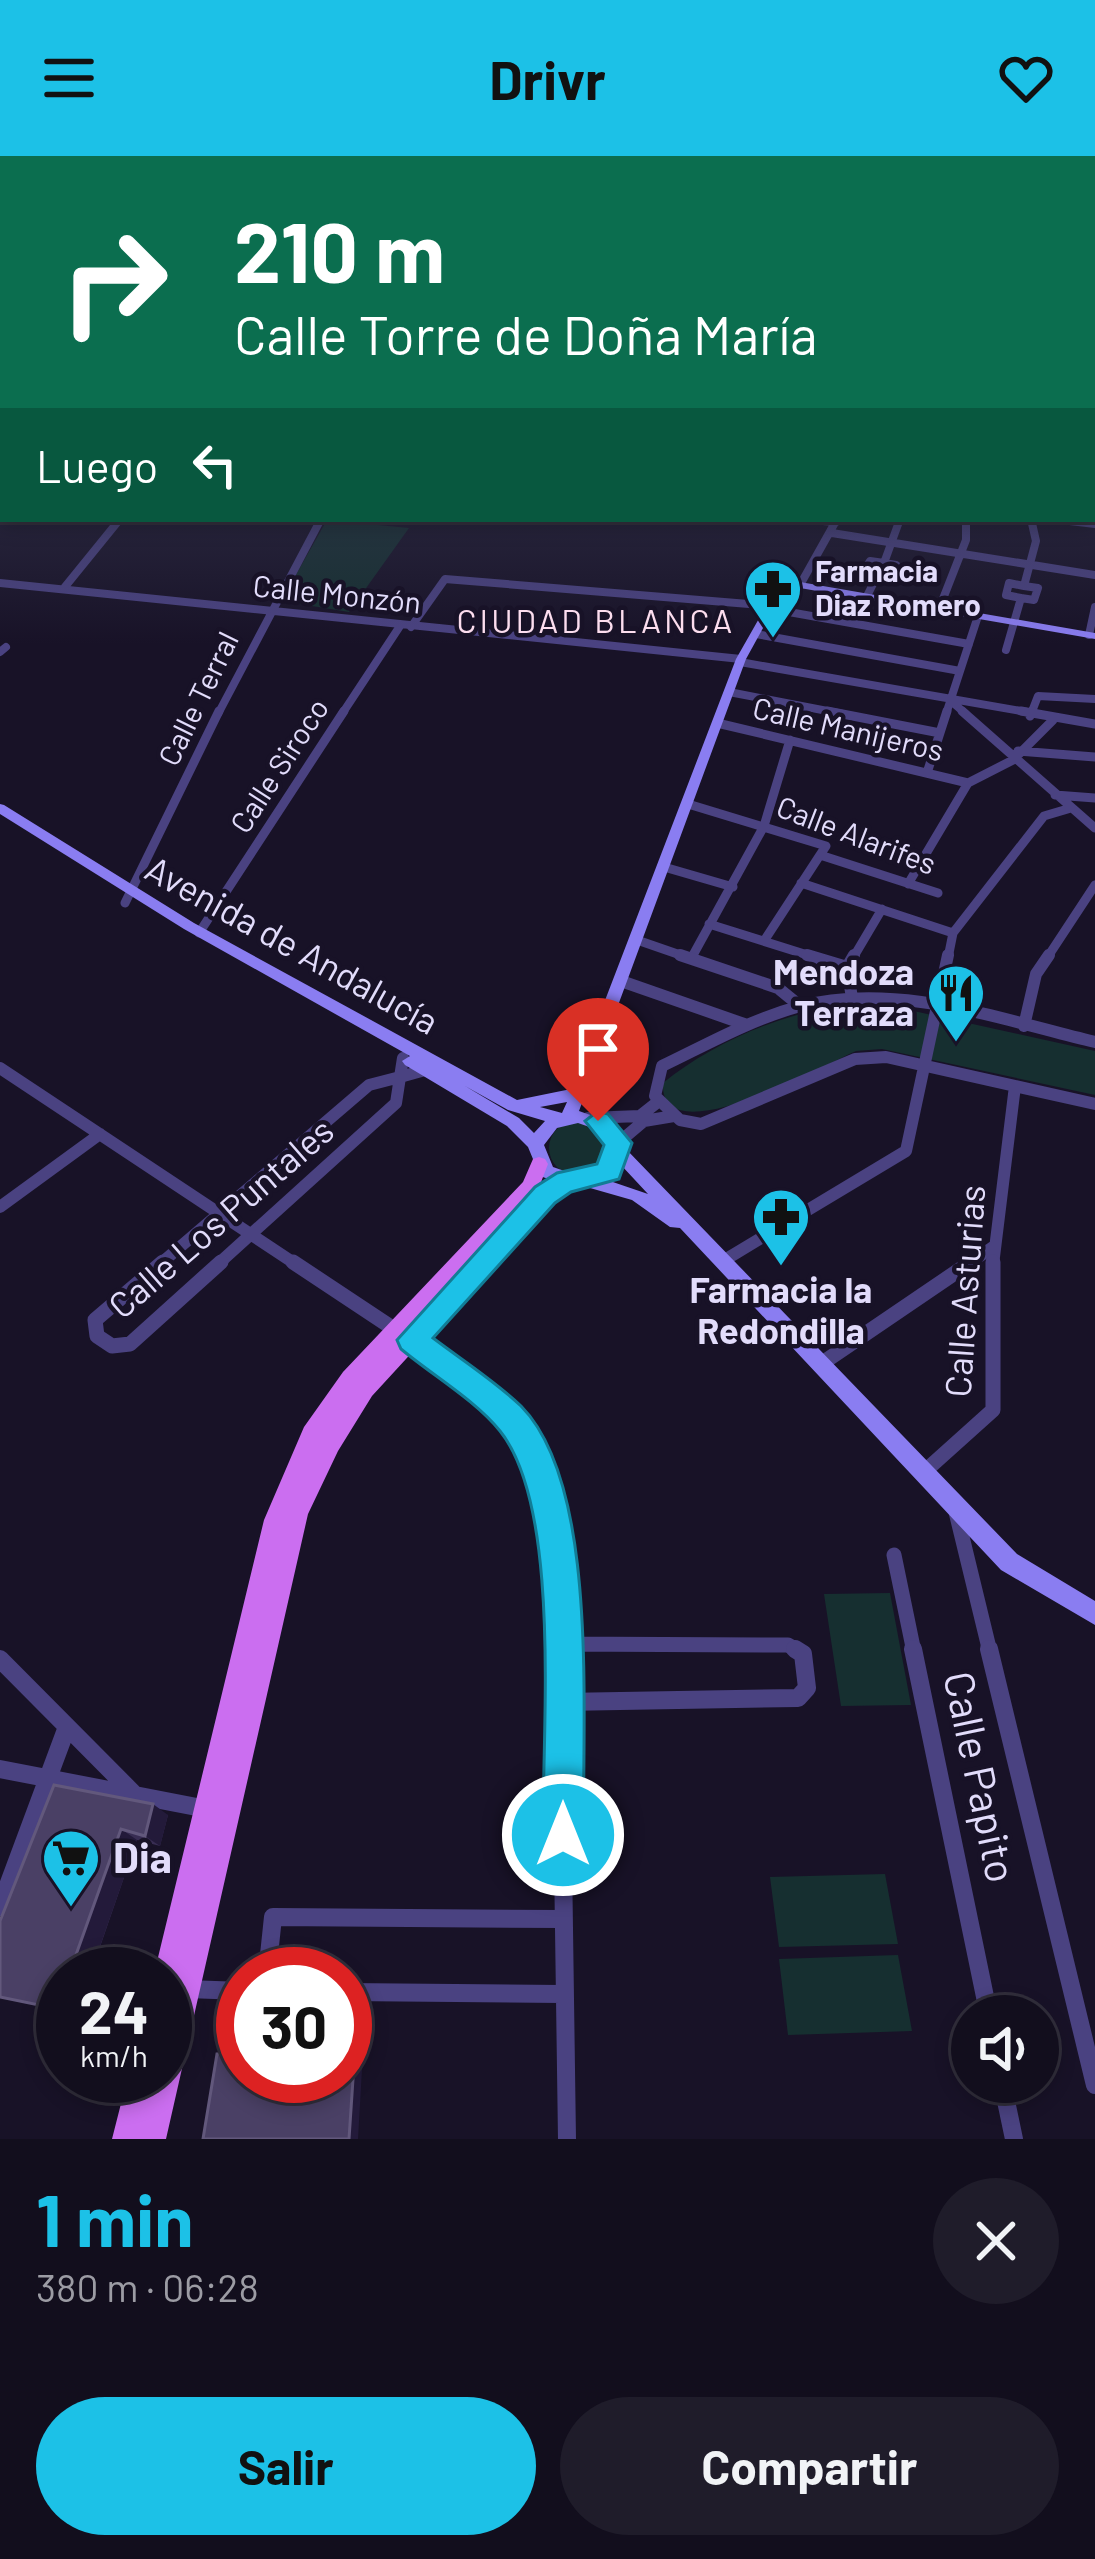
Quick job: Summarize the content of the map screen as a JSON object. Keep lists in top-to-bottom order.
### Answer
{
  "streets": {
    "main road": ["Avenida de Andalucía"],
    "street": [
      "Calle Monzón",
      "Calle Terral",
      "Calle Manijeros",
      "Calle Siroco",
      "Calle Alarifes",
      "Calle Los Puntales",
      "Calle Asturias",
      "Calle Papito"
    ]
  },
  "crossings": [
    ["Calle Monzón", "Calle Terral"],
    ["Calle Monzón", "Calle Siroco"],
    ["Calle Terral", "Avenida de Andalucía"],
    ["Calle Siroco", "Avenida de Andalucía"]
  ],
  "districts": ["CIUDAD BLANCA"],
  "places": {
    "pharmacy": ["Farmacia Diaz Romero", "Farmacia la Redondilla"],
    "restaurant": ["Mendoza Terraza"],
    "supermarket": ["Dia"]
  },
  "page": {
    "header": "Drivr",
    "turn": ["210 m", "Calle Torre de Doña María"],
    "then": "Luego",
    "speed": "24 km/h",
    "limit": "30",
    "heading": ["1 min", "380 m · 06:28"],
    "buttons": ["Salir", "Compartir"]
  }
}
